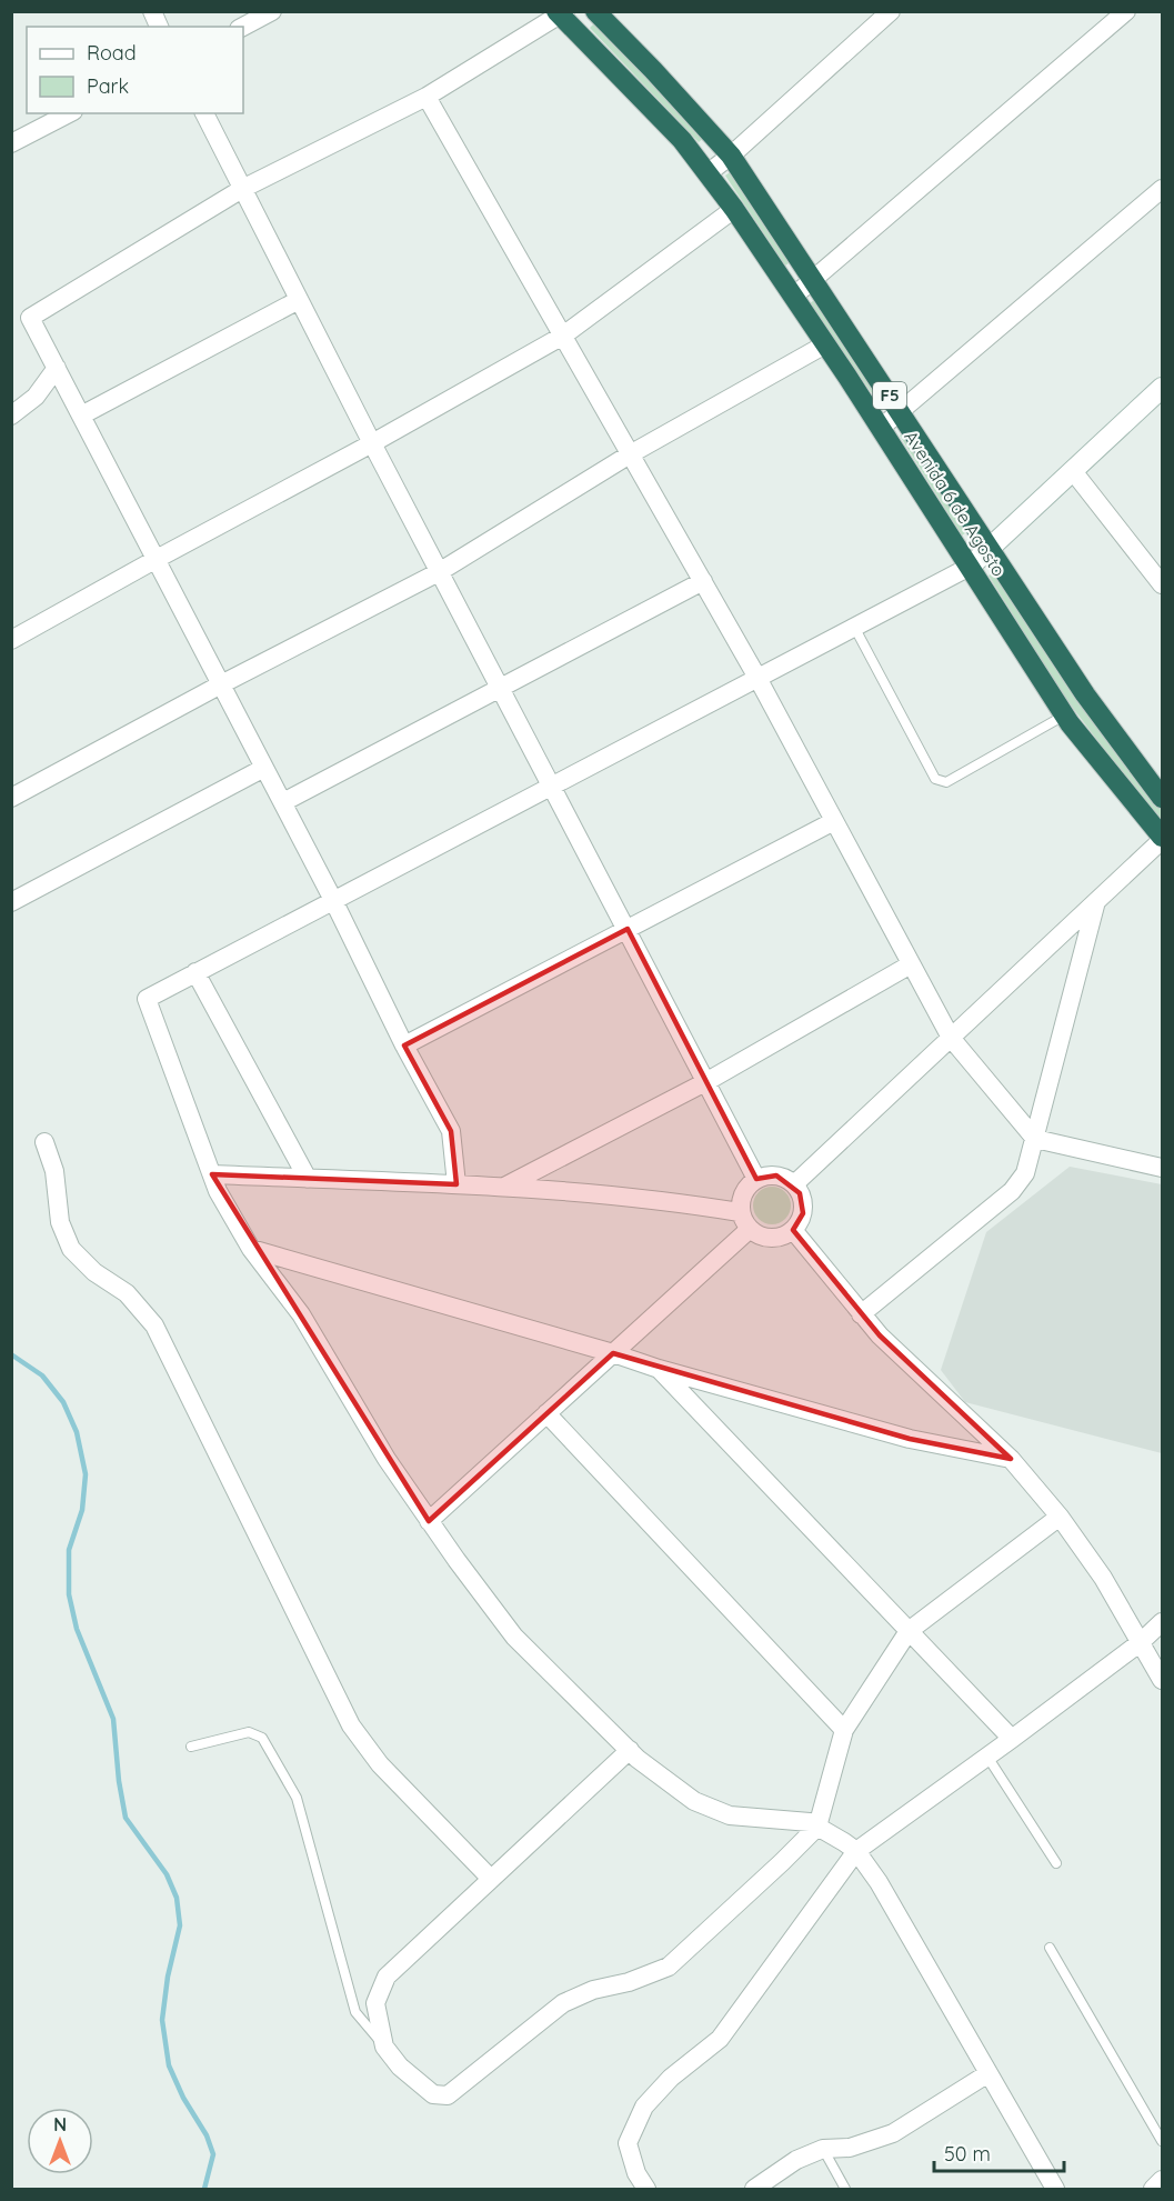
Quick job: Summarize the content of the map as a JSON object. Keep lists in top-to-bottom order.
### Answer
{
  "streets": {
    "highway": ["F5", "Avenida 6 de Agosto"]
  },
  "legend": ["Road", "Park"],
  "scale_bar": "50 m",
  "north": "top"
}
